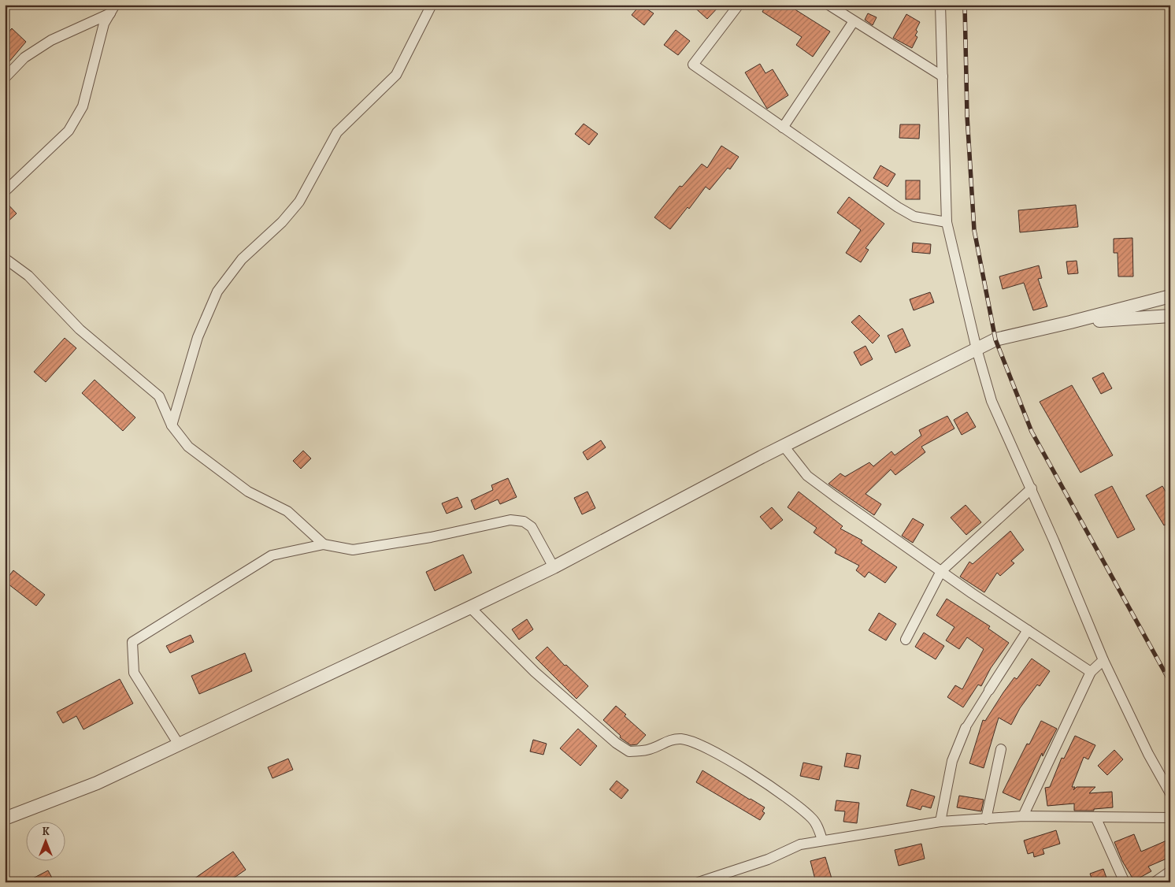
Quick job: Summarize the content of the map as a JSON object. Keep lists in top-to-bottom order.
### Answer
{
  "north": "top"
}
